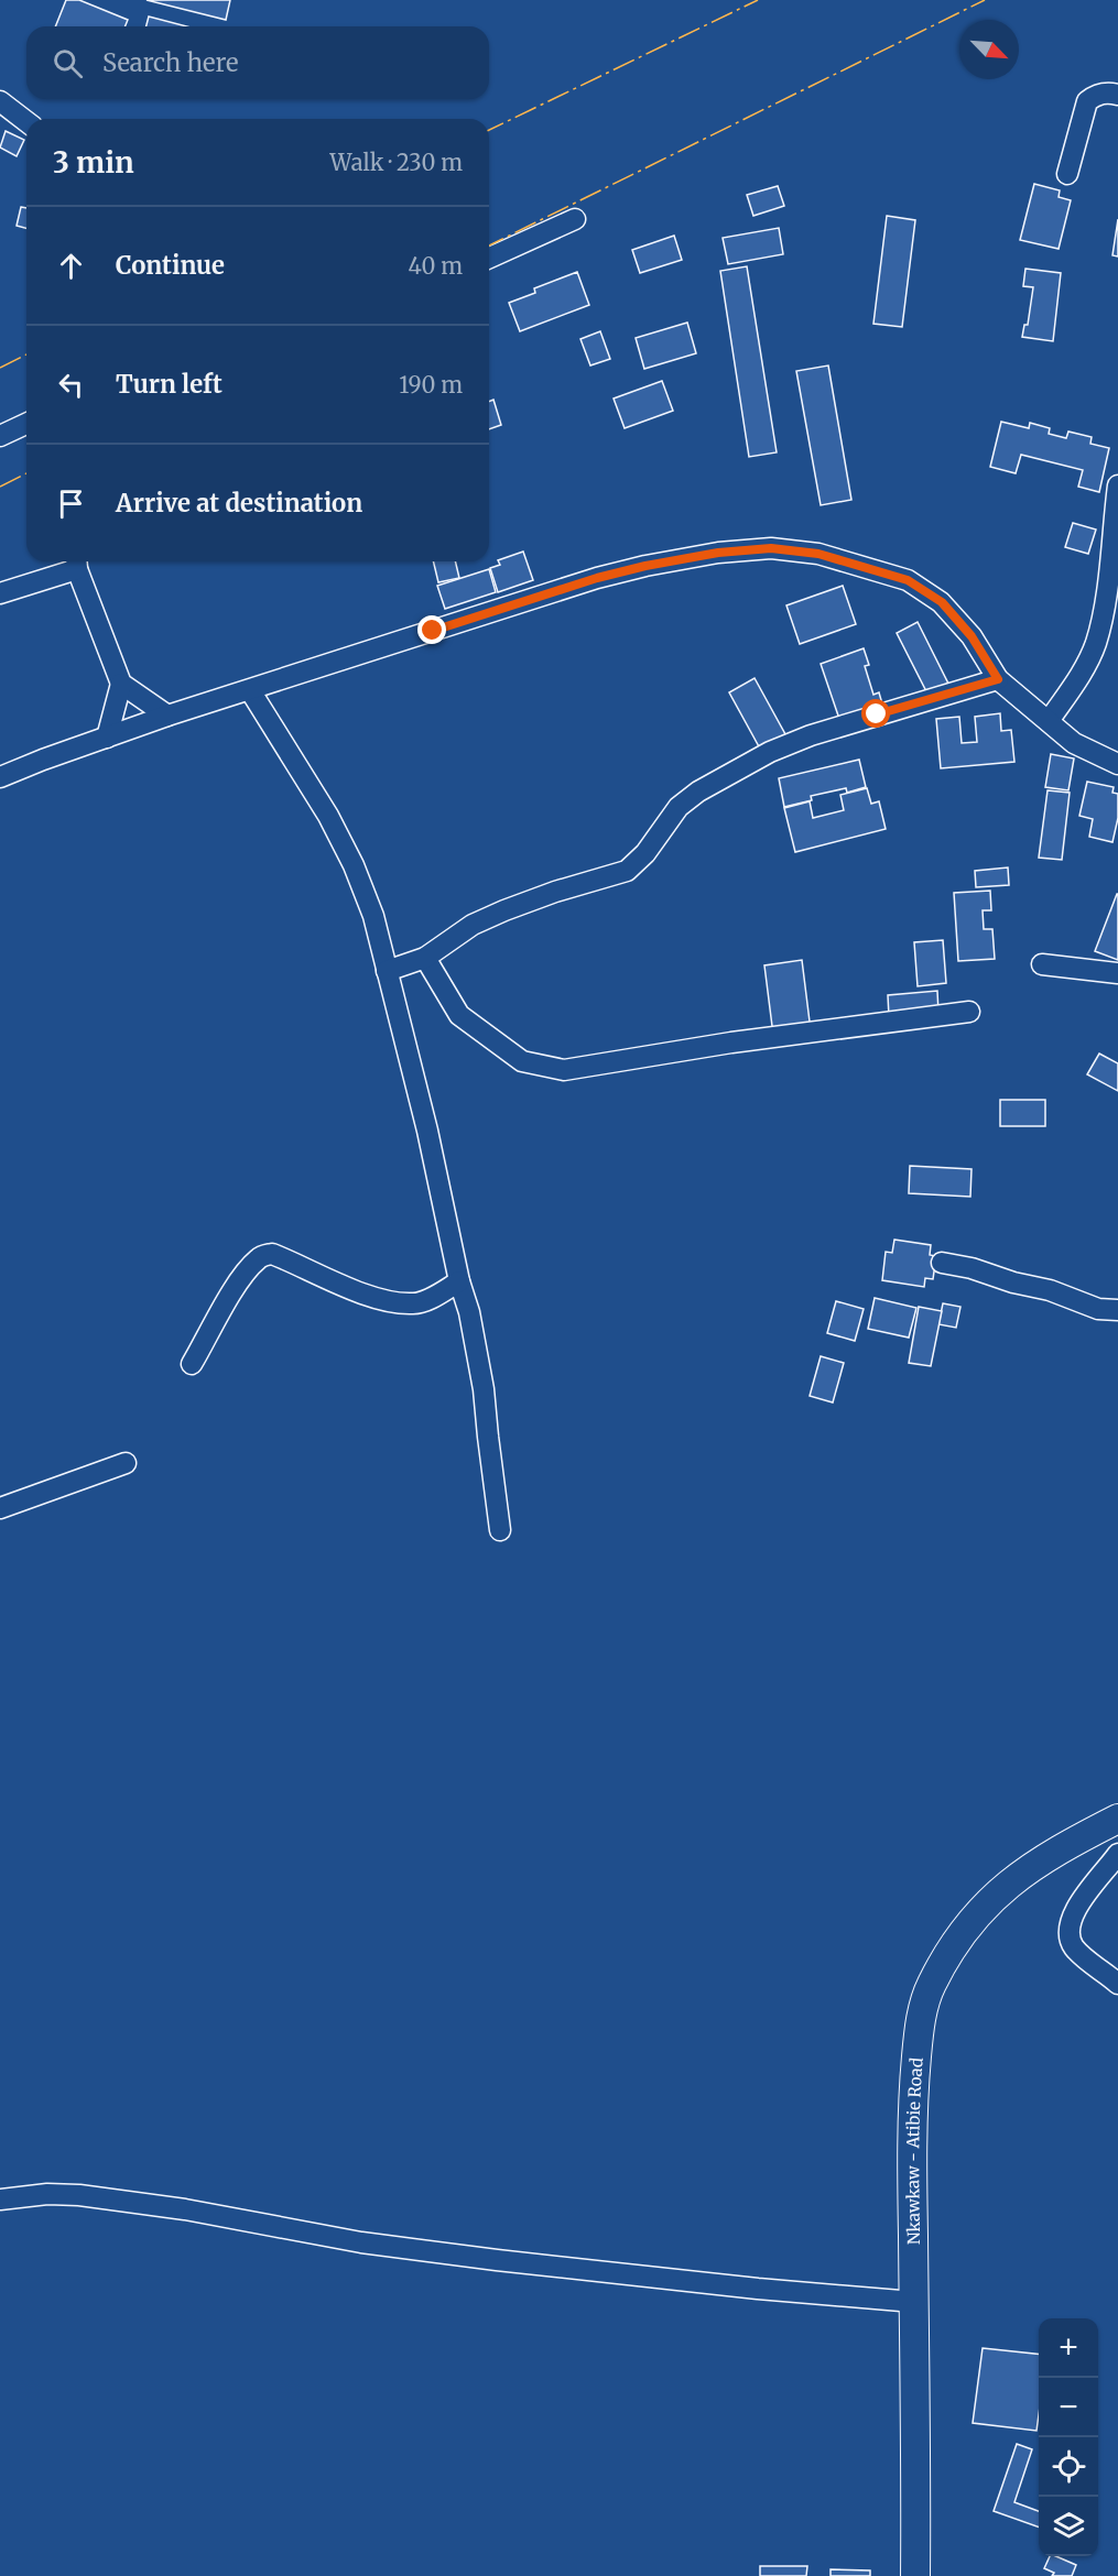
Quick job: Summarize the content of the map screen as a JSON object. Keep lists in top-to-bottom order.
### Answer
{
  "streets": {
    "main road": ["Nkawkaw - Atibie Road"]
  },
  "north": "bottom right",
  "page": {
    "search": "Search here",
    "heading": ["3 min", "Walk · 230 m"],
    "list": [
      ["Continue", "40 m"],
      ["Turn left", "190 m"],
      "Arrive at destination"
    ],
    "map_buttons": ["+", "−"]
  }
}
